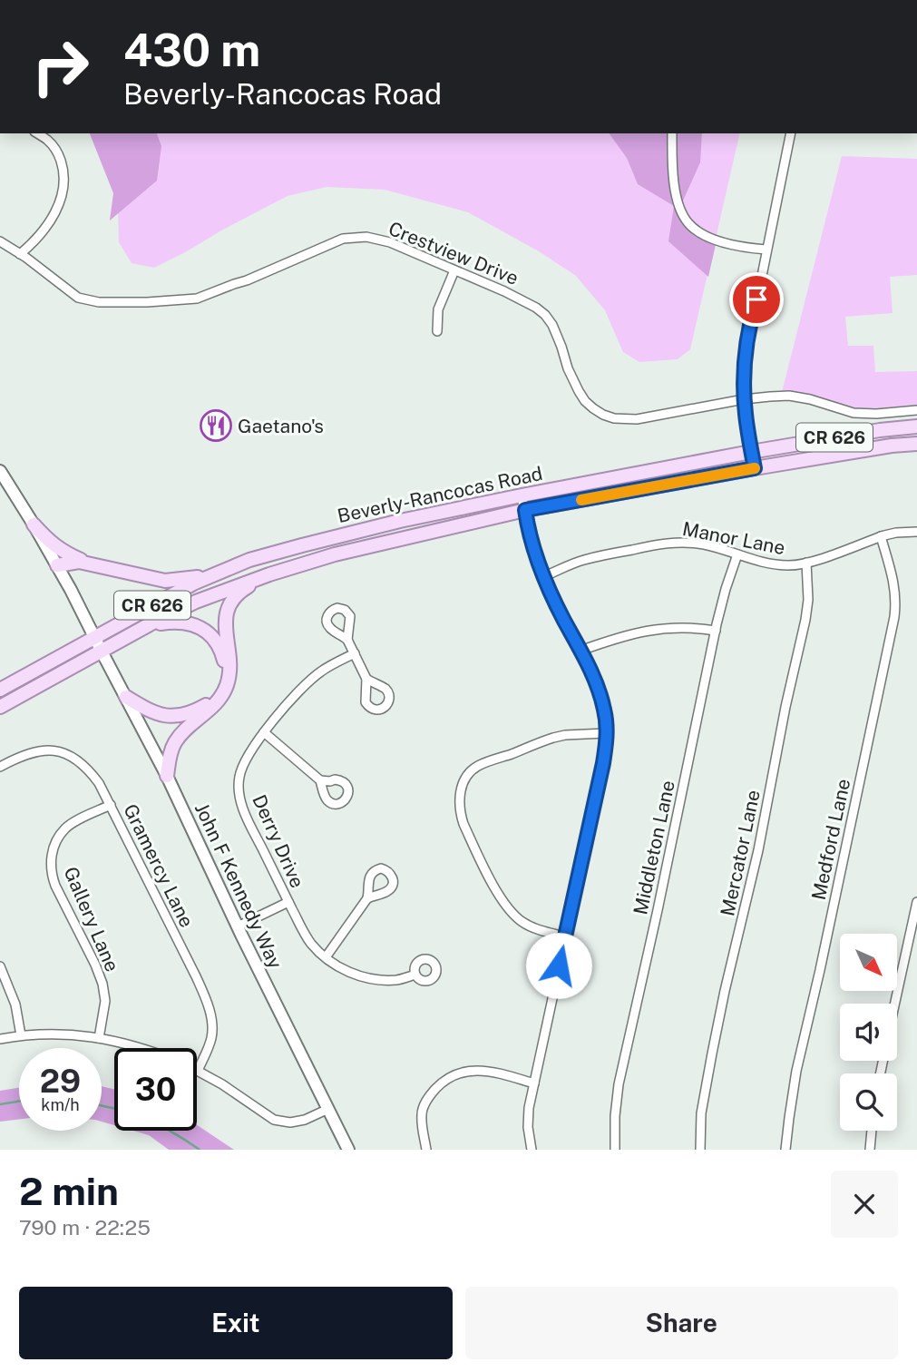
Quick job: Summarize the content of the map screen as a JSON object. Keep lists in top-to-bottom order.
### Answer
{
  "streets": {
    "main road": ["CR 626", "Beverly-Rancocas Road"],
    "street": [
      "Crestview Drive",
      "Manor Lane",
      "Medford Lane",
      "Derry Drive",
      "Middleton Lane",
      "Mercator Lane",
      "Gramercy Lane",
      "John F Kennedy Way",
      "Gallery Lane"
    ]
  },
  "crossings": [
    ["Beverly-Rancocas Road", "John F Kennedy Way"],
    ["Manor Lane", "Medford Lane"],
    ["Manor Lane", "Middleton Lane"],
    ["Manor Lane", "Mercator Lane"],
    ["Gramercy Lane", "Gallery Lane"]
  ],
  "places": {
    "restaurant": ["Gaetano's"]
  },
  "north": "bottom right",
  "page": {
    "turn": ["430 m", "Beverly-Rancocas Road"],
    "speed": "29 km/h",
    "limit": "30",
    "heading": ["2 min", "790 m · 22:25"],
    "buttons": ["Exit", "Share"]
  }
}
